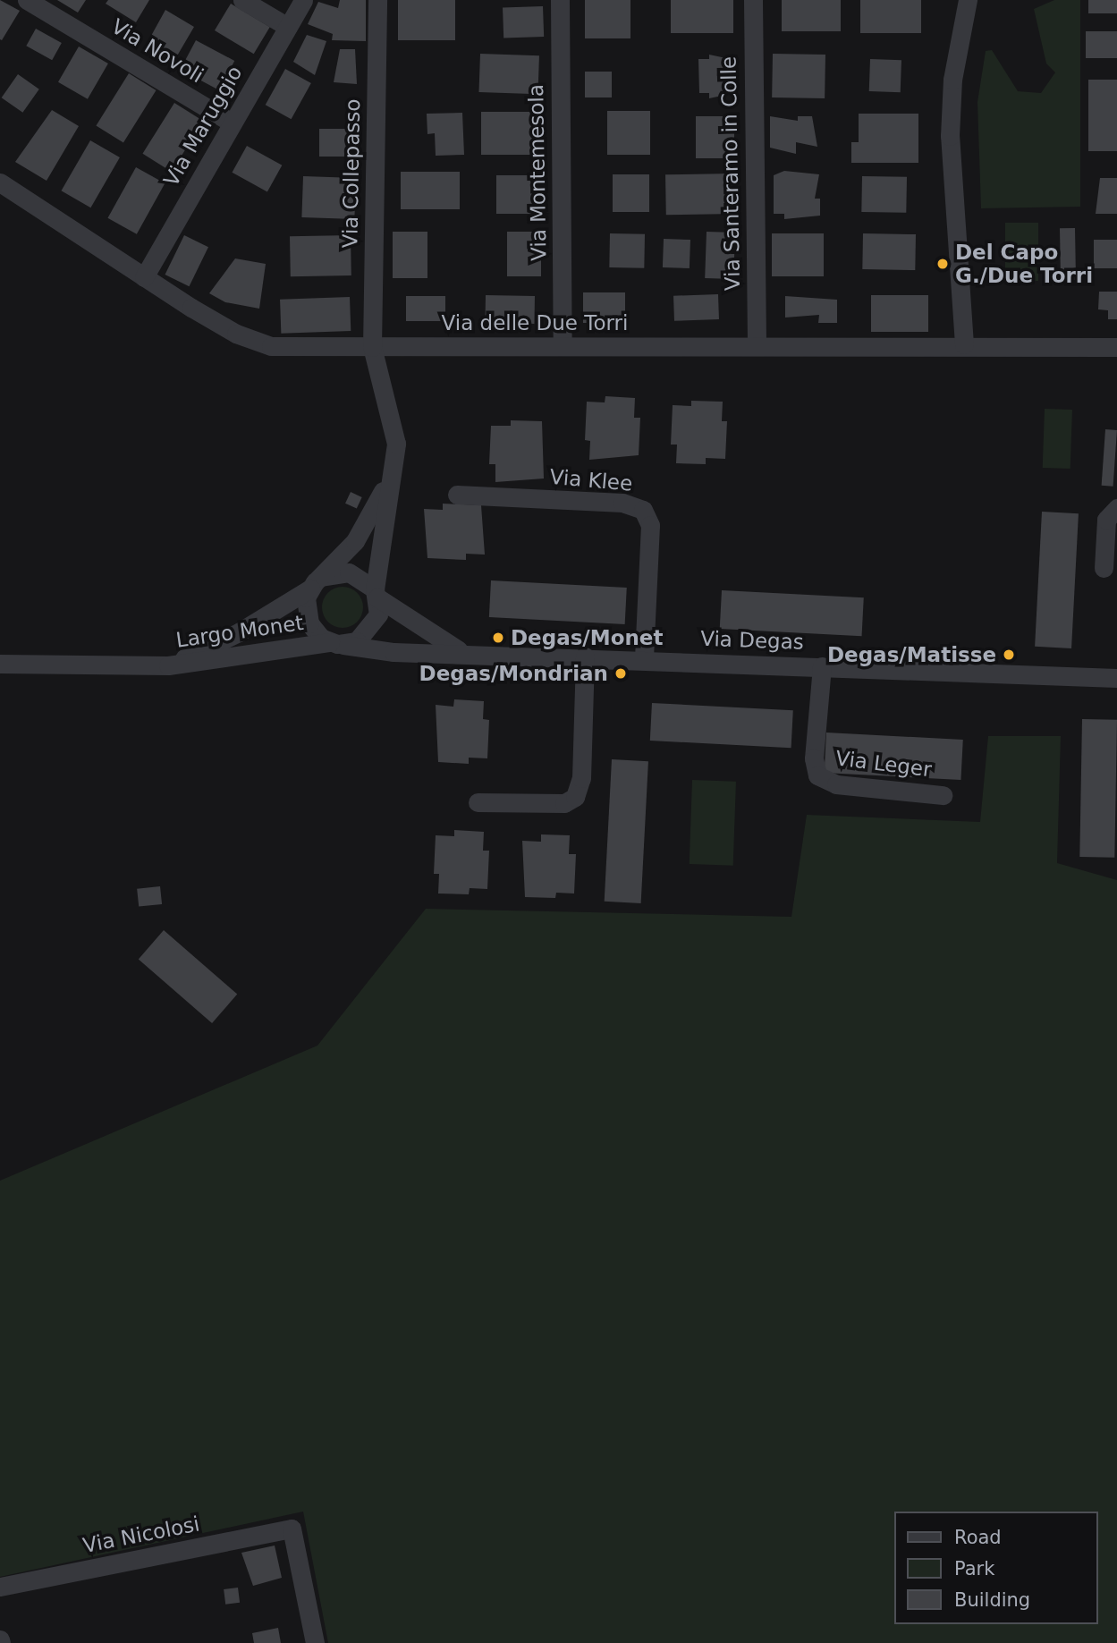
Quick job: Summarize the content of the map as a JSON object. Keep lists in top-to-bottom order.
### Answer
{
  "streets": {
    "street": [
      "Via Novoli",
      "Via Maruggio",
      "Via Montemesola",
      "Via Collepasso",
      "Via Santeramo in Colle",
      "Via delle Due Torri",
      "Via Klee",
      "Largo Monet",
      "Via Degas",
      "Via Leger",
      "Via Nicolosi"
    ]
  },
  "crossings": [
    ["Via Novoli", "Via Maruggio"],
    ["Via Maruggio", "Via delle Due Torri"],
    ["Via Montemesola", "Via delle Due Torri"],
    ["Via Collepasso", "Via delle Due Torri"],
    ["Via Santeramo in Colle", "Via delle Due Torri"],
    ["Via Klee", "Via Degas"],
    ["Largo Monet", "Via Degas"],
    ["Via Degas", "Via Leger"]
  ],
  "places": [
    "Del Capo G./Due Torri",
    "Degas/Monet",
    "Degas/Matisse",
    "Degas/Mondrian"
  ],
  "legend": ["Road", "Park", "Building"]
}
